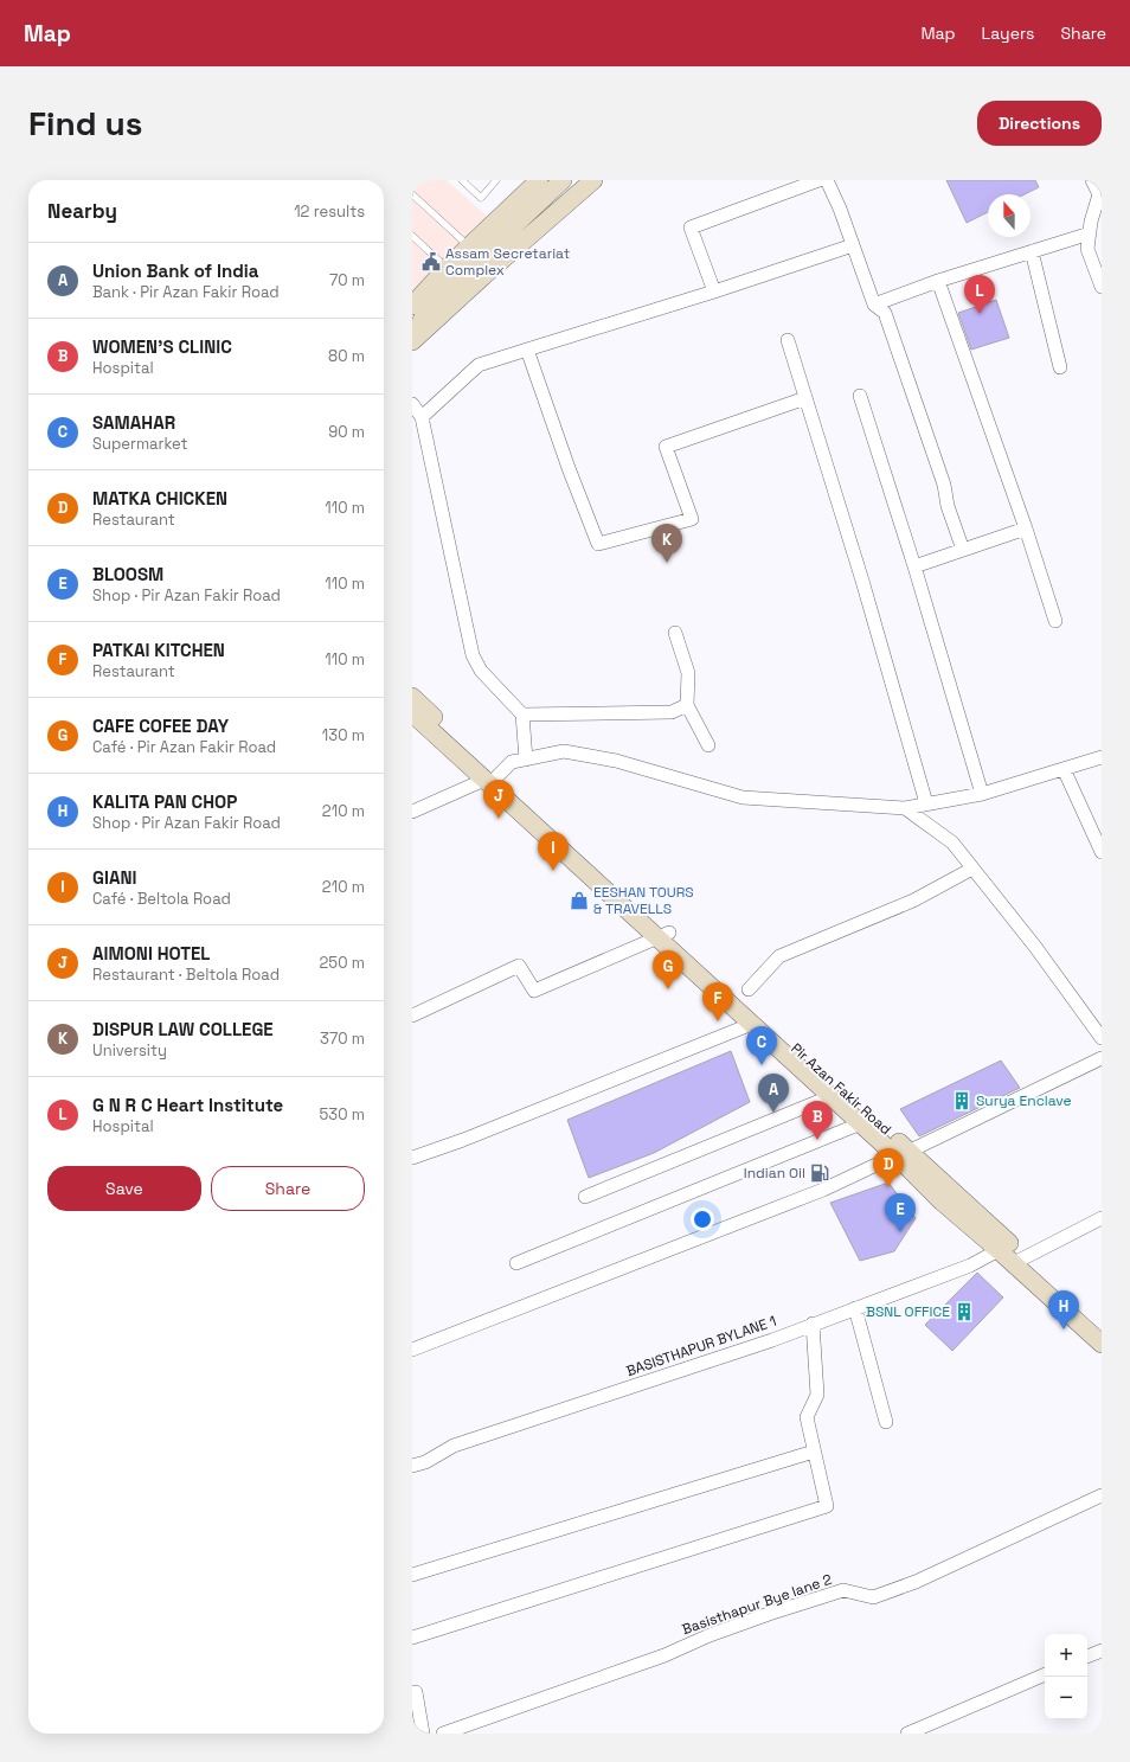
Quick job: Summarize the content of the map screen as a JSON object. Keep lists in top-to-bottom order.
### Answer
{
  "streets": {
    "main road": ["Pir Azan Fakir Road"],
    "street": ["BASISTHAPUR BYLANE 1", "Basisthapur Bye lane 2"]
  },
  "crossings": [
    ["Pir Azan Fakir Road", "BASISTHAPUR BYLANE 1"]
  ],
  "places": {
    "public building": ["Assam Secretariat Complex"],
    "shop": ["EESHAN TOURS & TRAVELLS"],
    "building": ["Surya Enclave", "BSNL OFFICE"],
    "fuel station": ["Indian Oil"]
  },
  "north": "top",
  "page": {
    "header": "Map",
    "nav": ["Map", "Layers", "Share"],
    "buttons": [
      "Directions",
      ["Save", "Share"]
    ],
    "title": "Find us",
    "heading": ["Nearby", "12 results"],
    "list": [
      {
        "mark": "A",
        "name": "Union Bank of India",
        "note": "Bank · Pir Azan Fakir Road",
        "value": "70 m"
      },
      {
        "mark": "B",
        "name": "WOMEN'S CLINIC",
        "note": "Hospital",
        "value": "80 m"
      },
      {
        "mark": "C",
        "name": "SAMAHAR",
        "note": "Supermarket",
        "value": "90 m"
      },
      {
        "mark": "D",
        "name": "MATKA CHICKEN",
        "note": "Restaurant",
        "value": "110 m"
      },
      {
        "mark": "E",
        "name": "BLOOSM",
        "note": "Shop · Pir Azan Fakir Road",
        "value": "110 m"
      },
      {
        "mark": "F",
        "name": "PATKAI KITCHEN",
        "note": "Restaurant",
        "value": "110 m"
      },
      {
        "mark": "G",
        "name": "CAFE COFEE DAY",
        "note": "Café · Pir Azan Fakir Road",
        "value": "130 m"
      },
      {
        "mark": "H",
        "name": "KALITA PAN CHOP",
        "note": "Shop · Pir Azan Fakir Road",
        "value": "210 m"
      },
      {
        "mark": "I",
        "name": "GIANI",
        "note": "Café · Beltola Road",
        "value": "210 m"
      },
      {
        "mark": "J",
        "name": "AIMONI HOTEL",
        "note": "Restaurant · Beltola Road",
        "value": "250 m"
      },
      {
        "mark": "K",
        "name": "DISPUR LAW COLLEGE",
        "note": "University",
        "value": "370 m"
      },
      {
        "mark": "L",
        "name": "G N R C Heart Institute",
        "note": "Hospital",
        "value": "530 m"
      }
    ],
    "pins": [
      "L",
      "K",
      "J",
      "I",
      "G",
      "F",
      "C",
      "A",
      "B",
      "D",
      "E",
      "H"
    ],
    "map_buttons": ["+", "−"]
  }
}
